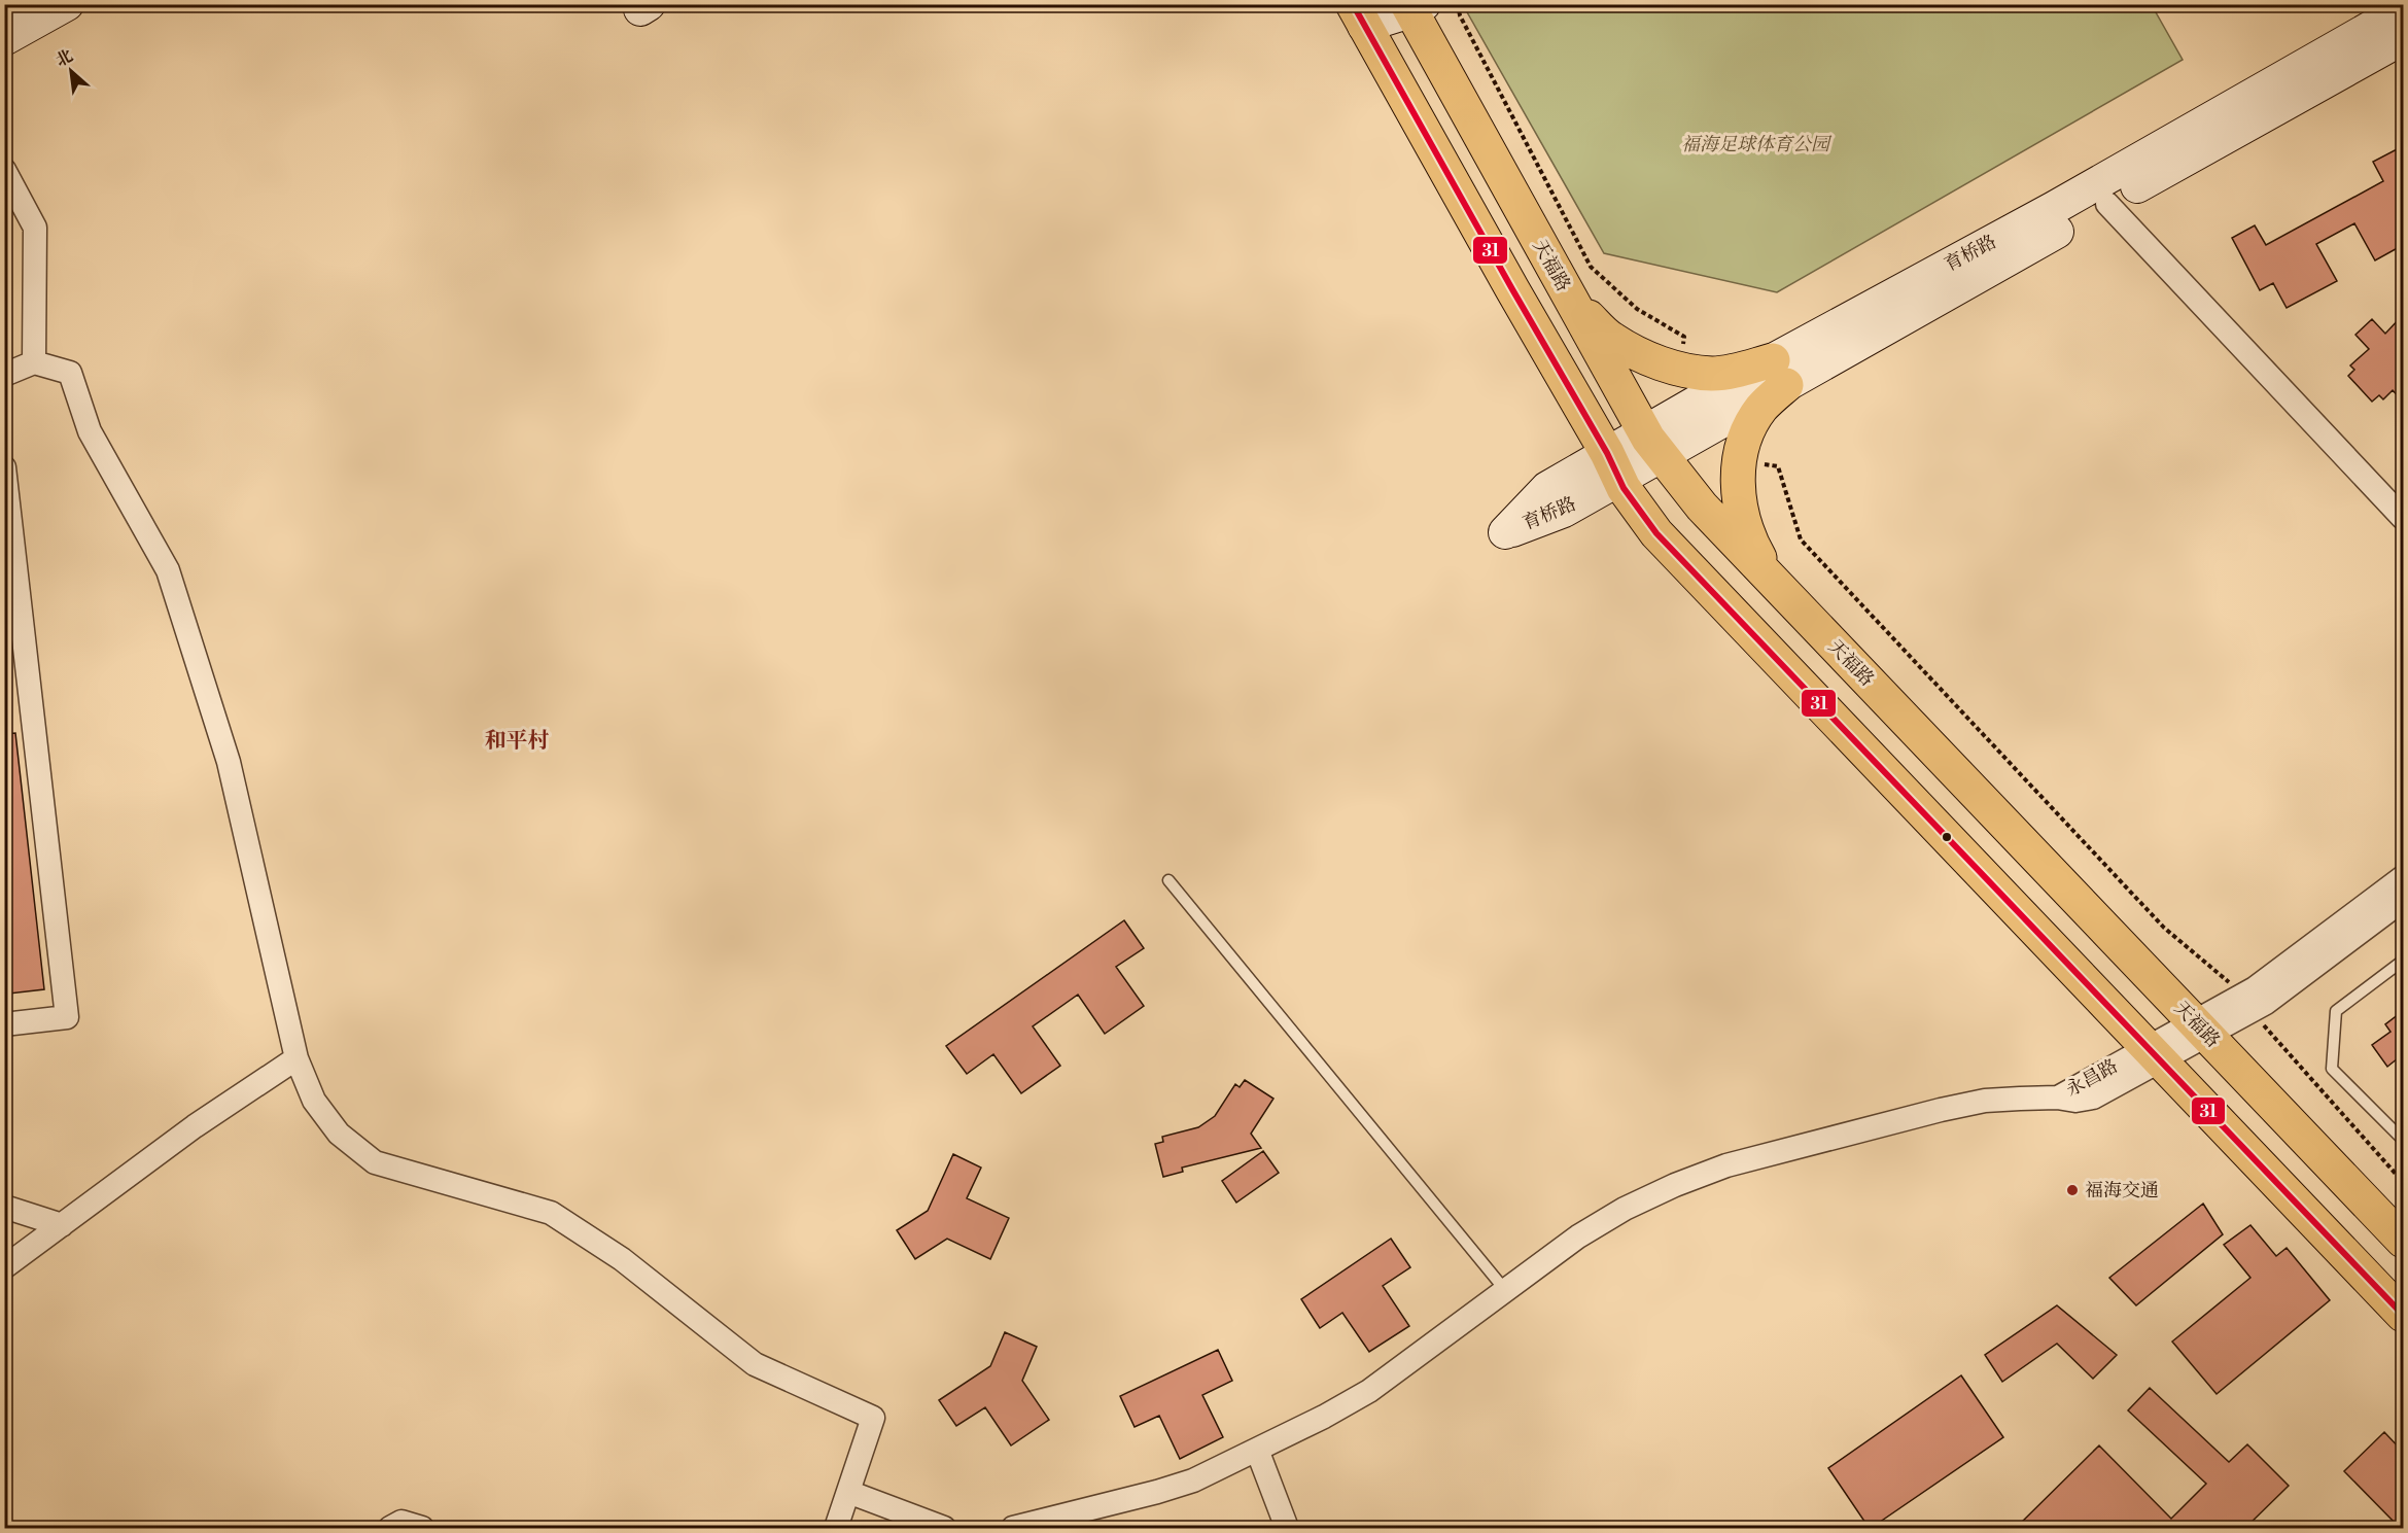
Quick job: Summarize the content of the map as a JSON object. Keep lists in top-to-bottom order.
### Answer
{
  "streets": {
    "main road": ["天福路"],
    "street": ["育桥路", "永昌路"]
  },
  "crossings": [
    ["育桥路", "天福路"],
    ["天福路", "永昌路"]
  ],
  "districts": ["和平村"],
  "parks": ["福海足球体育公园"],
  "places": ["福海交通"],
  "lines": ["transit line 31"],
  "north": "top left"
}
